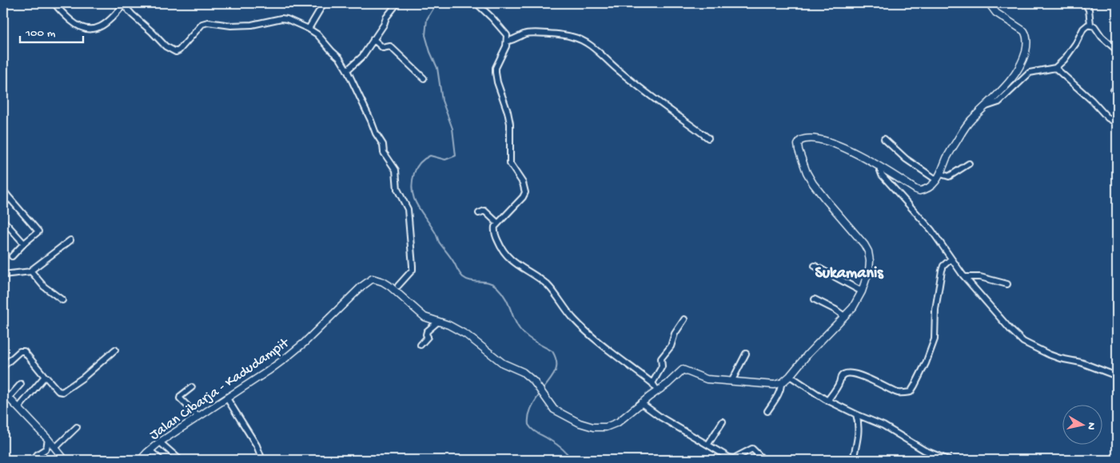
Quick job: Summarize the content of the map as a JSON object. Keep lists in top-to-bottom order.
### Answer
{
  "streets": {
    "street": ["Jalan Cibarja - Kadudampit"]
  },
  "districts": ["Sukamanis"],
  "scale_bar": "100 m",
  "north": "right"
}
